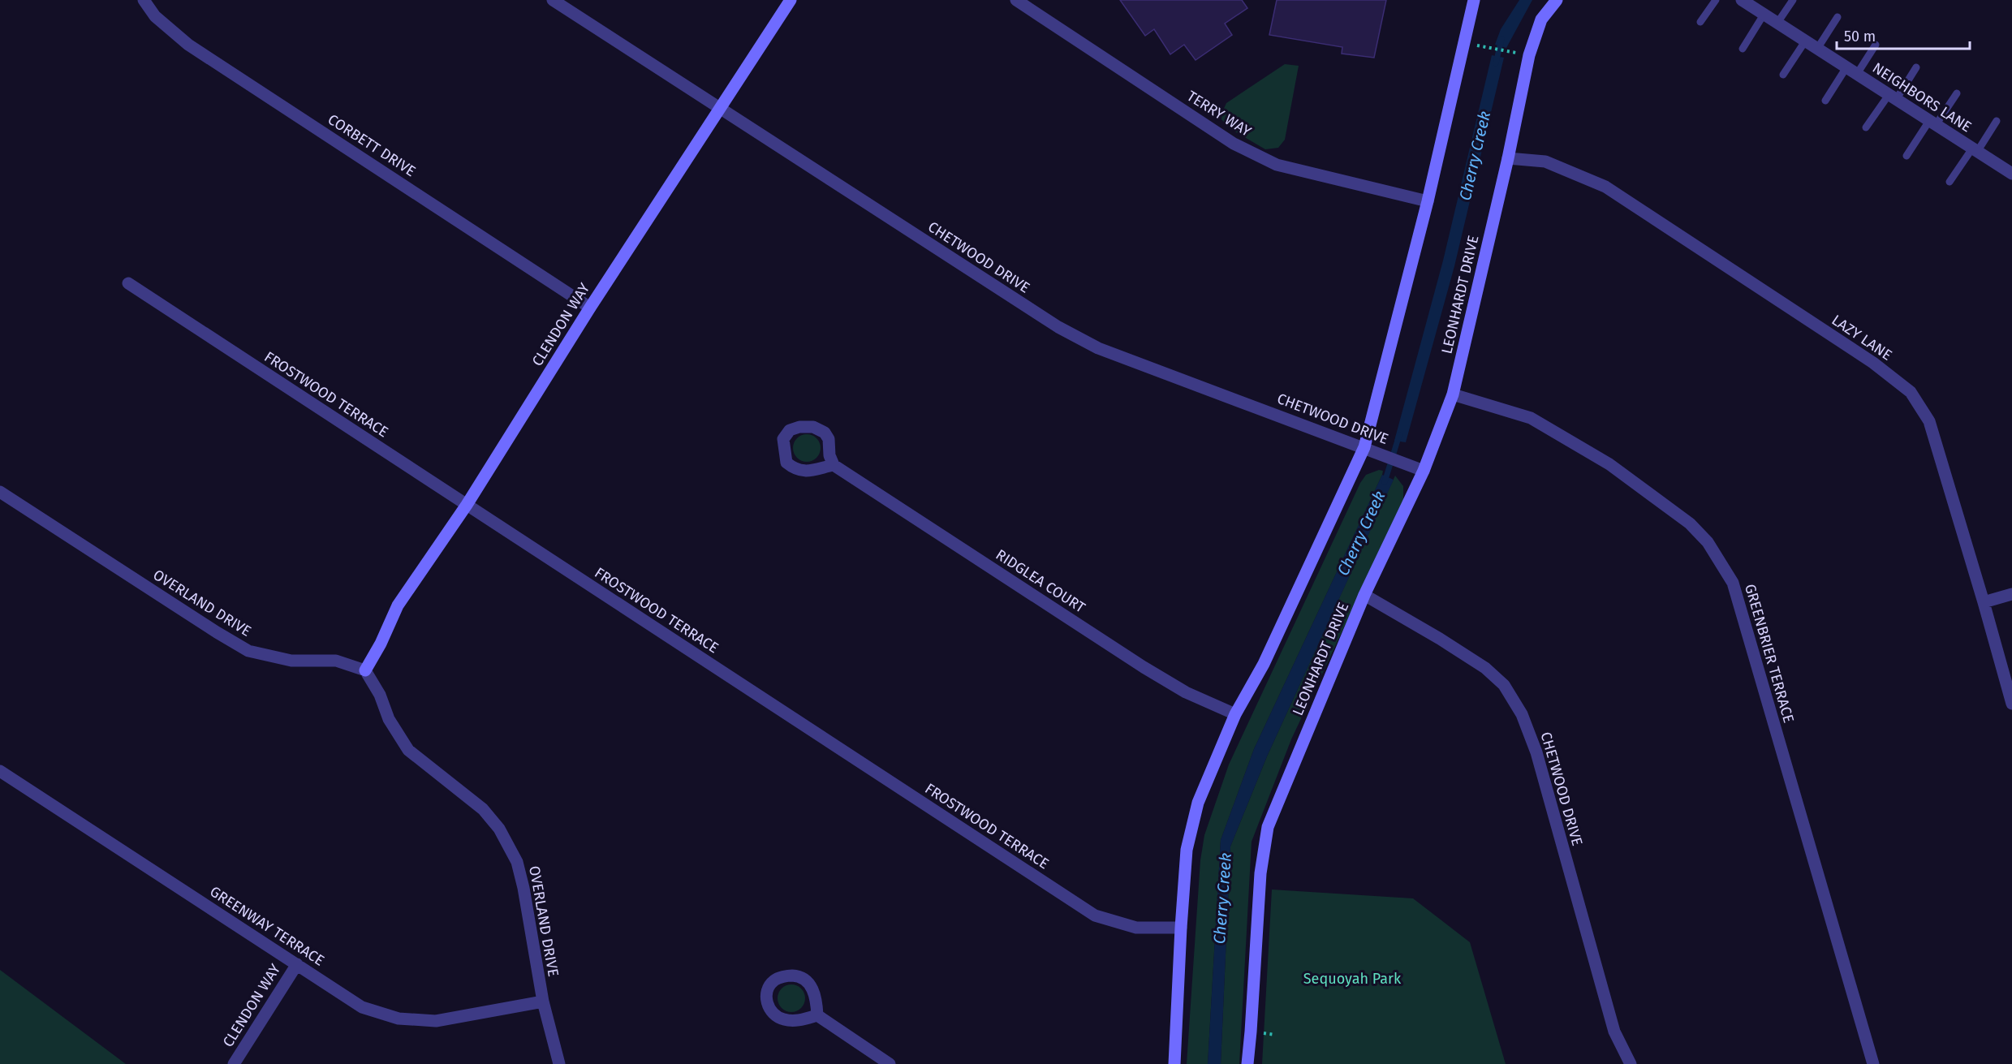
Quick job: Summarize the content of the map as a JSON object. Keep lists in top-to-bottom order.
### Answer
{
  "streets": {
    "street": [
      "NEIGHBORS LANE",
      "TERRY WAY",
      "CORBETT DRIVE",
      "CHETWOOD DRIVE",
      "LEONHARDT DRIVE",
      "CLENDON WAY",
      "LAZY LANE",
      "FROSTWOOD TERRACE",
      "RIDGLEA COURT",
      "OVERLAND DRIVE",
      "GREENBRIER TERRACE",
      "GREENWAY TERRACE"
    ]
  },
  "crossings": [
    ["CORBETT DRIVE", "CLENDON WAY"],
    ["CHETWOOD DRIVE", "LEONHARDT DRIVE"],
    ["CHETWOOD DRIVE", "CLENDON WAY"],
    ["LEONHARDT DRIVE", "LAZY LANE"],
    ["LEONHARDT DRIVE", "GREENBRIER TERRACE"],
    ["CLENDON WAY", "FROSTWOOD TERRACE"],
    ["CLENDON WAY", "OVERLAND DRIVE"],
    ["CLENDON WAY", "GREENWAY TERRACE"],
    ["OVERLAND DRIVE", "GREENWAY TERRACE"]
  ],
  "water": ["Cherry Creek"],
  "parks": ["Sequoyah Park"],
  "scale_bar": "50 m"
}
